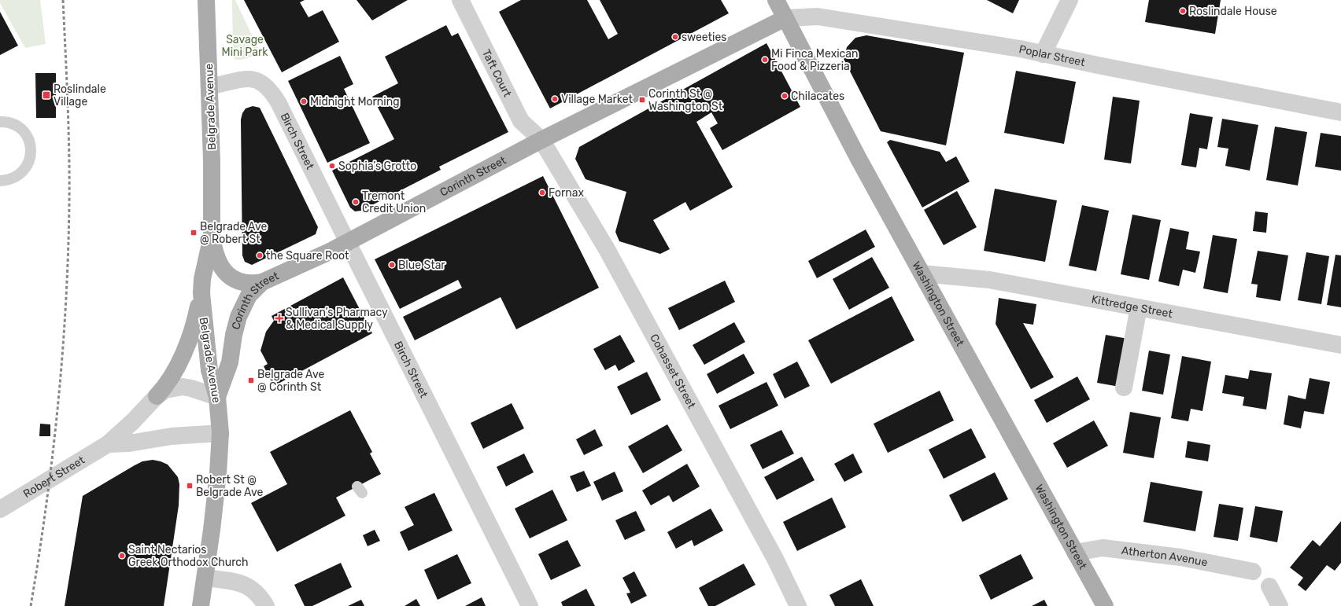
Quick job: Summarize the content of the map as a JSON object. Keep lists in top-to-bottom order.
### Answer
{
  "streets": {
    "main road": ["Belgrade Avenue", "Corinth Street", "Washington Street"],
    "street": [
      "Poplar Street",
      "Taft Court",
      "Birch Street",
      "Kittredge Street",
      "Cohasset Street",
      "Robert Street",
      "Atherton Avenue"
    ]
  },
  "crossings": [
    ["Poplar Street", "Corinth Street"],
    ["Poplar Street", "Washington Street"],
    ["Taft Court", "Corinth Street"],
    ["Taft Court", "Cohasset Street"],
    ["Belgrade Avenue", "Birch Street"],
    ["Belgrade Avenue", "Corinth Street"],
    ["Belgrade Avenue", "Robert Street"],
    ["Birch Street", "Corinth Street"],
    ["Corinth Street", "Washington Street"],
    ["Corinth Street", "Cohasset Street"],
    ["Washington Street", "Kittredge Street"],
    ["Washington Street", "Atherton Avenue"]
  ],
  "parks": ["Savage Mini Park"],
  "places": {
    "other": [
      "Roslindale House",
      "sweeties",
      "Mi Finca Mexican Food & Pizzeria",
      "Chilacates",
      "Village Market",
      "Midnight Morning",
      "Sophia’s Grotto",
      "Fornax",
      "Tremont Credit Union",
      "the Square Root",
      "Blue Star",
      "Saint Nectarios Greek Orthodox Church"
    ],
    "transit": [
      "Roslindale Village",
      "Corinth St @ Washington St",
      "Belgrade Ave @ Robert St",
      "Belgrade Ave @ Corinth St",
      "Robert St @ Belgrade Ave"
    ],
    "health": ["Sullivan’s Pharmacy & Medical Supply"]
  }
}
